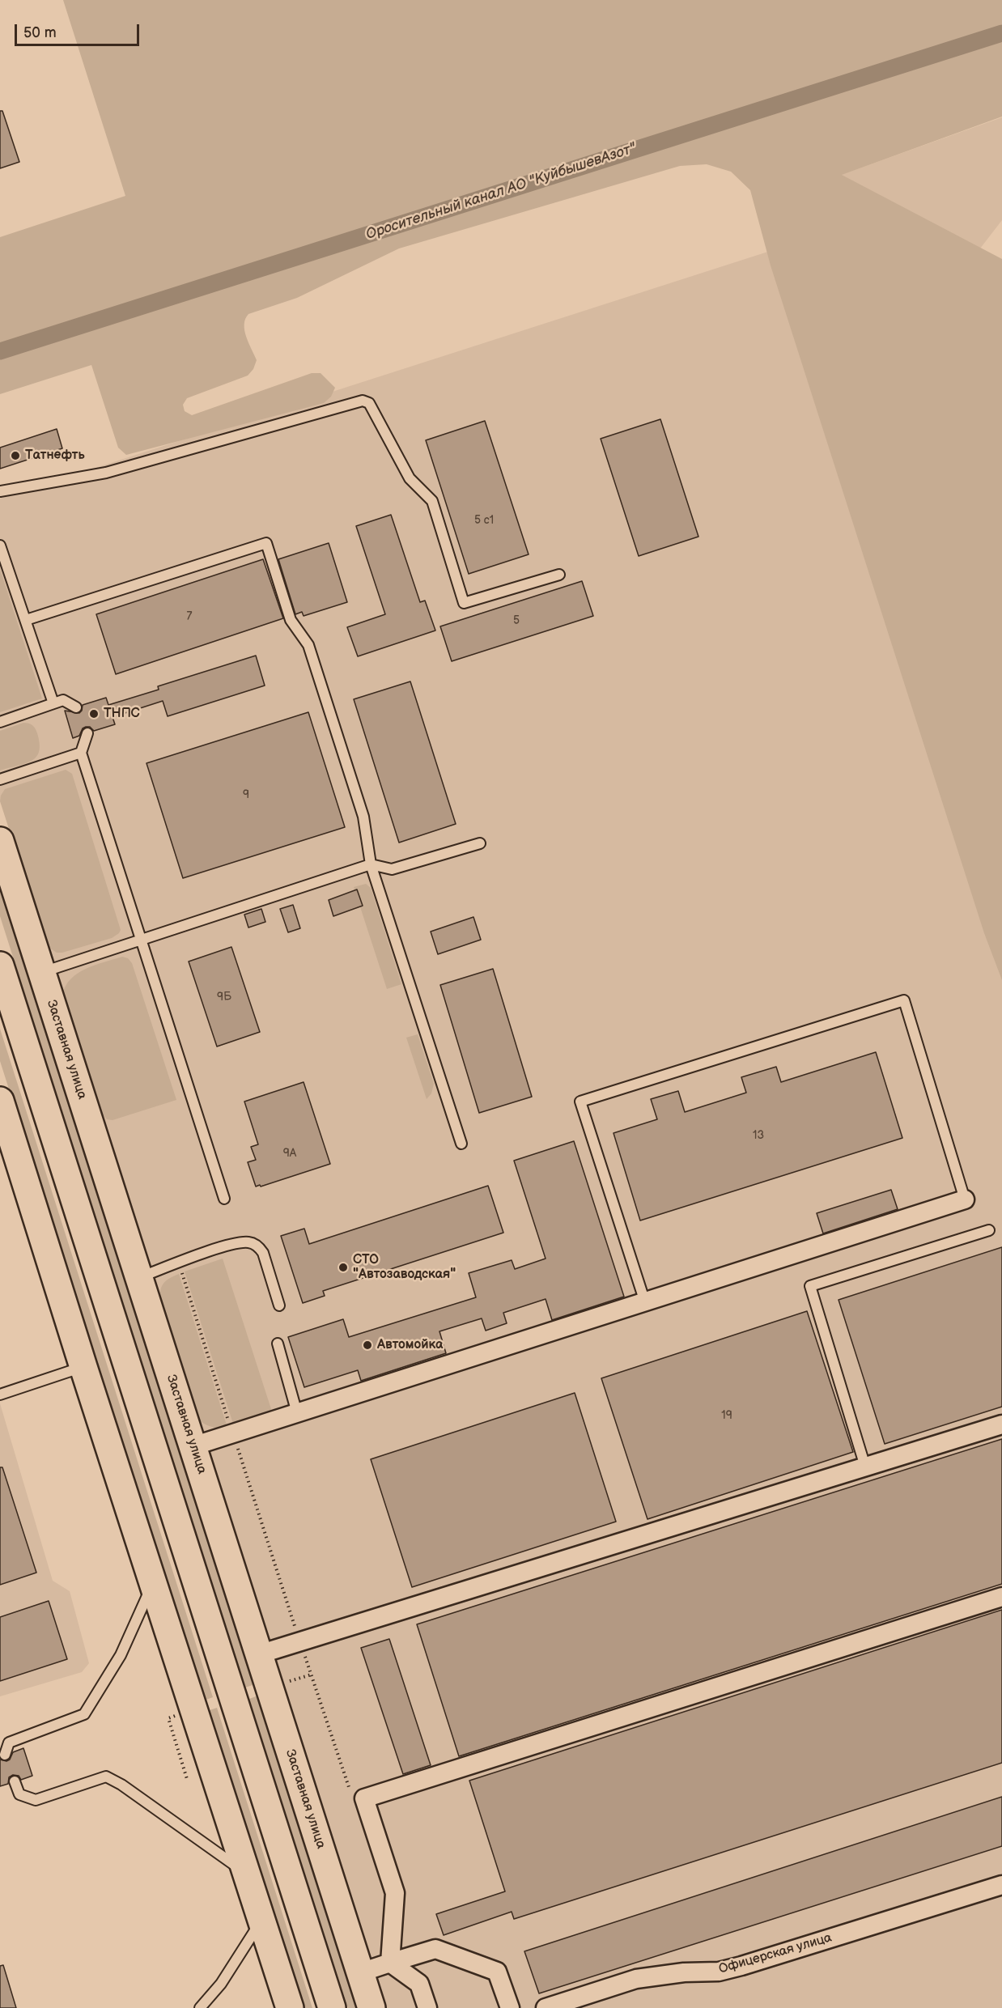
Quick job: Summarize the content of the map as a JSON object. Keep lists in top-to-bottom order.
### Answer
{
  "streets": {
    "main road": ["Заставная улица"],
    "street": ["Офицерская улица"]
  },
  "water": ["Оросительный канал АО \"КуйбышевАзот\""],
  "places": [
    "Татнефть",
    "ТНПС",
    "СТО \"Автозаводская\"",
    "Автомойка"
  ],
  "house_numbers": [
    "5 с1",
    "7",
    "5",
    "9",
    "9Б",
    "13",
    "9А",
    "19"
  ],
  "scale_bar": "50 m"
}
